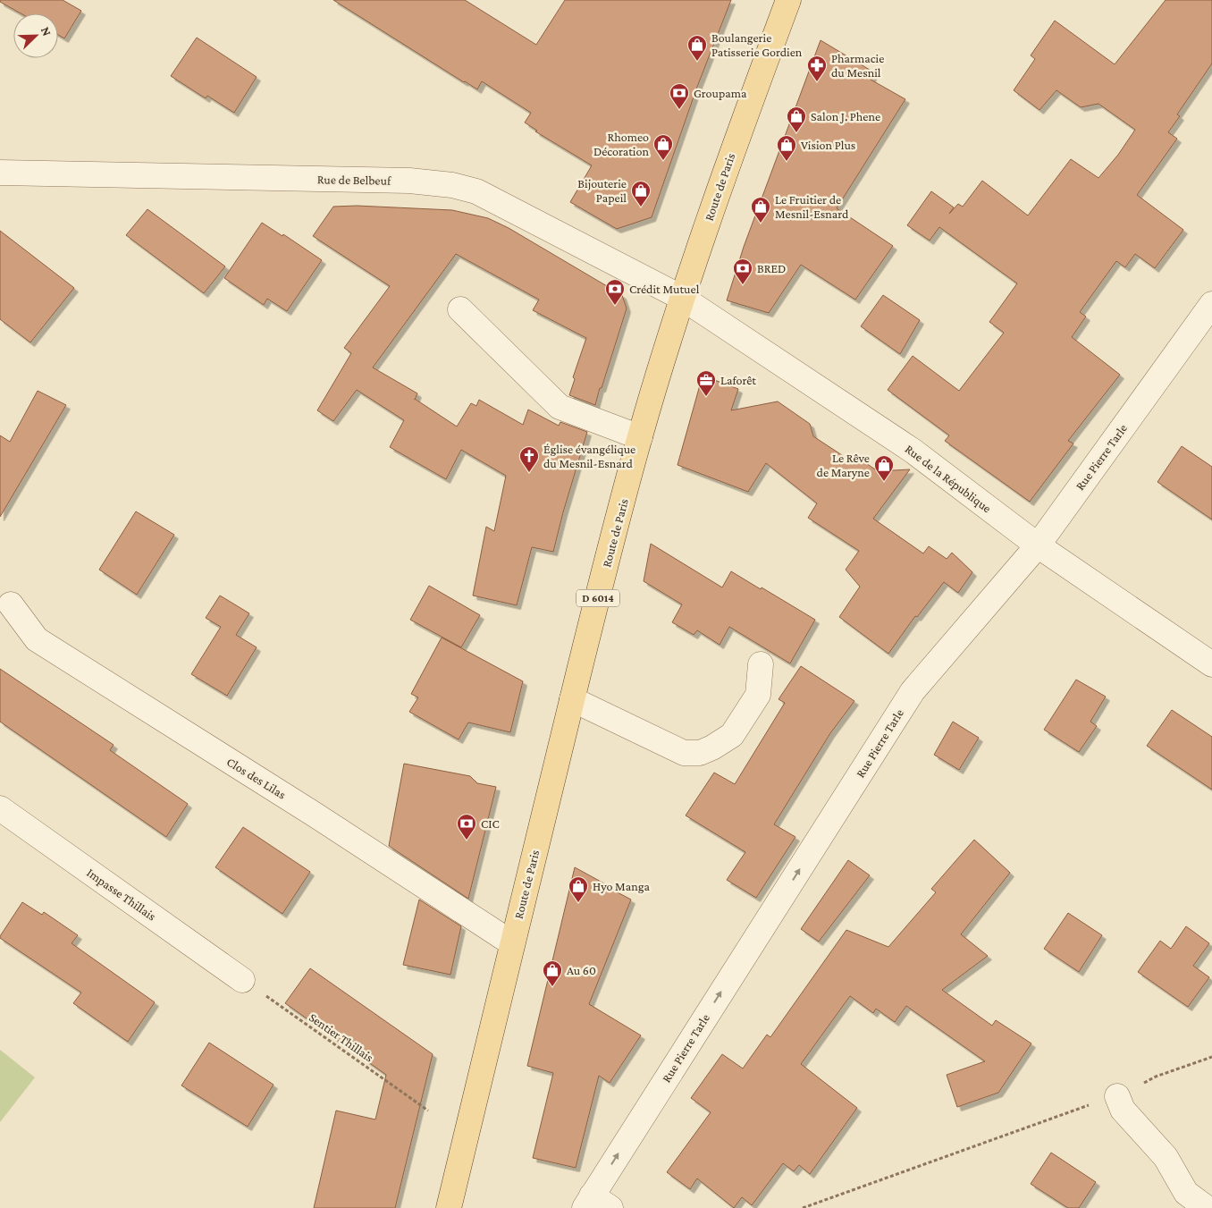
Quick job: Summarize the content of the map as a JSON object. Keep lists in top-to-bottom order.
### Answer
{
  "streets": {
    "main road": ["Route de Paris", "D 6014"],
    "street": [
      "Rue de Belbeuf",
      "Rue Pierre Tarle",
      "Rue de la République",
      "Clos des Lilas",
      "Impasse Thillais"
    ],
    "path": ["Sentier Thillais"]
  },
  "crossings": [
    ["Rue de Belbeuf", "Route de Paris"],
    ["Rue de Belbeuf", "Rue de la République"],
    ["Route de Paris", "Rue de la République"],
    ["Route de Paris", "Clos des Lilas"],
    ["Rue Pierre Tarle", "Rue de la République"],
    ["Impasse Thillais", "Sentier Thillais"]
  ],
  "one_way": ["Rue Pierre Tarle"],
  "places": {
    "shop": [
      "Boulangerie Patisserie Gordien",
      "Salon J. Phene",
      "Rhomeo Décoration",
      "Vision Plus",
      "Bijouterie Papeil",
      "Le Fruitier de Mesnil-Esnard",
      "Le Rêve de Maryne",
      "Hyo Manga",
      "Au 60"
    ],
    "pharmacy": ["Pharmacie du Mesnil"],
    "bank": [
      "Groupama",
      "BRED",
      "Crédit Mutuel",
      "CIC"
    ],
    "office": ["Laforêt"],
    "church": ["Église évangélique du Mesnil-Esnard"]
  },
  "north": "top right"
}
